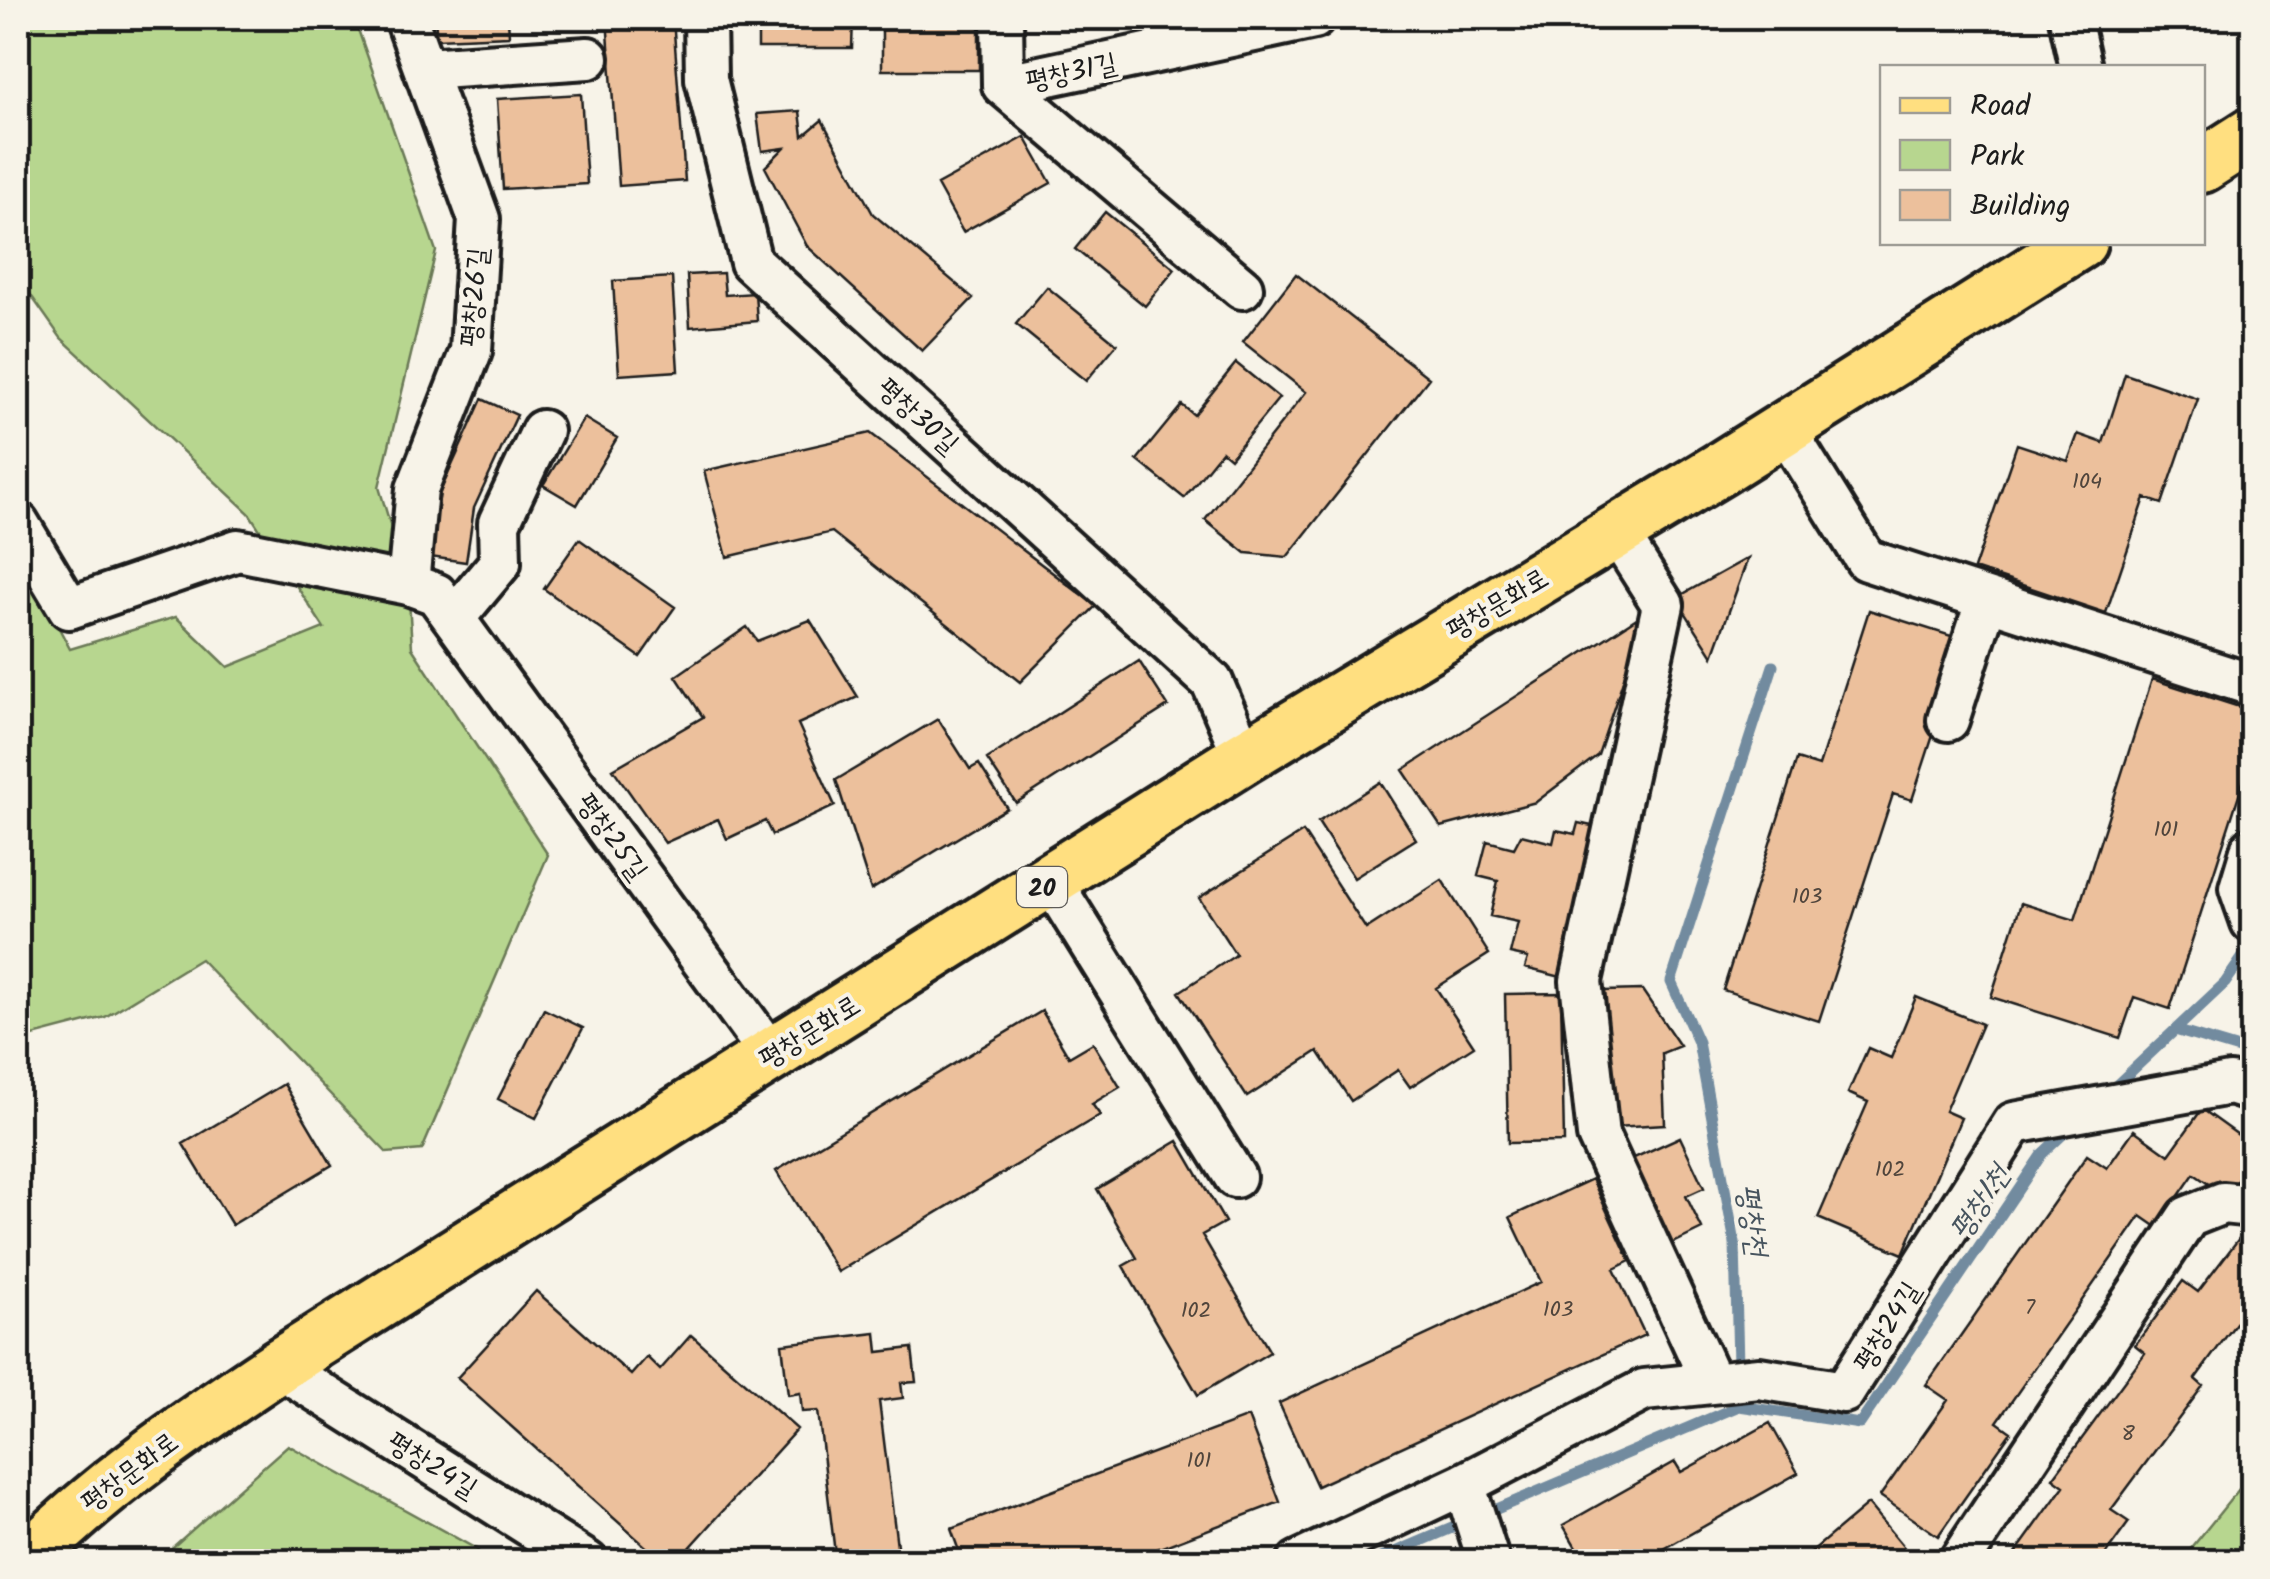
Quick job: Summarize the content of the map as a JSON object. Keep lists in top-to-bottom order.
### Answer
{
  "streets": {
    "main road": ["평창문화로", "20"],
    "street": [
      "평창31길",
      "평창26길",
      "평창30길",
      "평창25길",
      "평창24길"
    ]
  },
  "crossings": [
    ["평창26길", "평창25길"],
    ["평창30길", "평창문화로"],
    ["평창문화로", "평창25길"],
    ["평창문화로", "평창24길"]
  ],
  "water": ["평창1천", "평창천"],
  "house_numbers": [
    "104",
    "101",
    "103",
    "102",
    "7",
    "103",
    "102",
    "8",
    "101"
  ],
  "legend": ["Road", "Park", "Building"]
}
